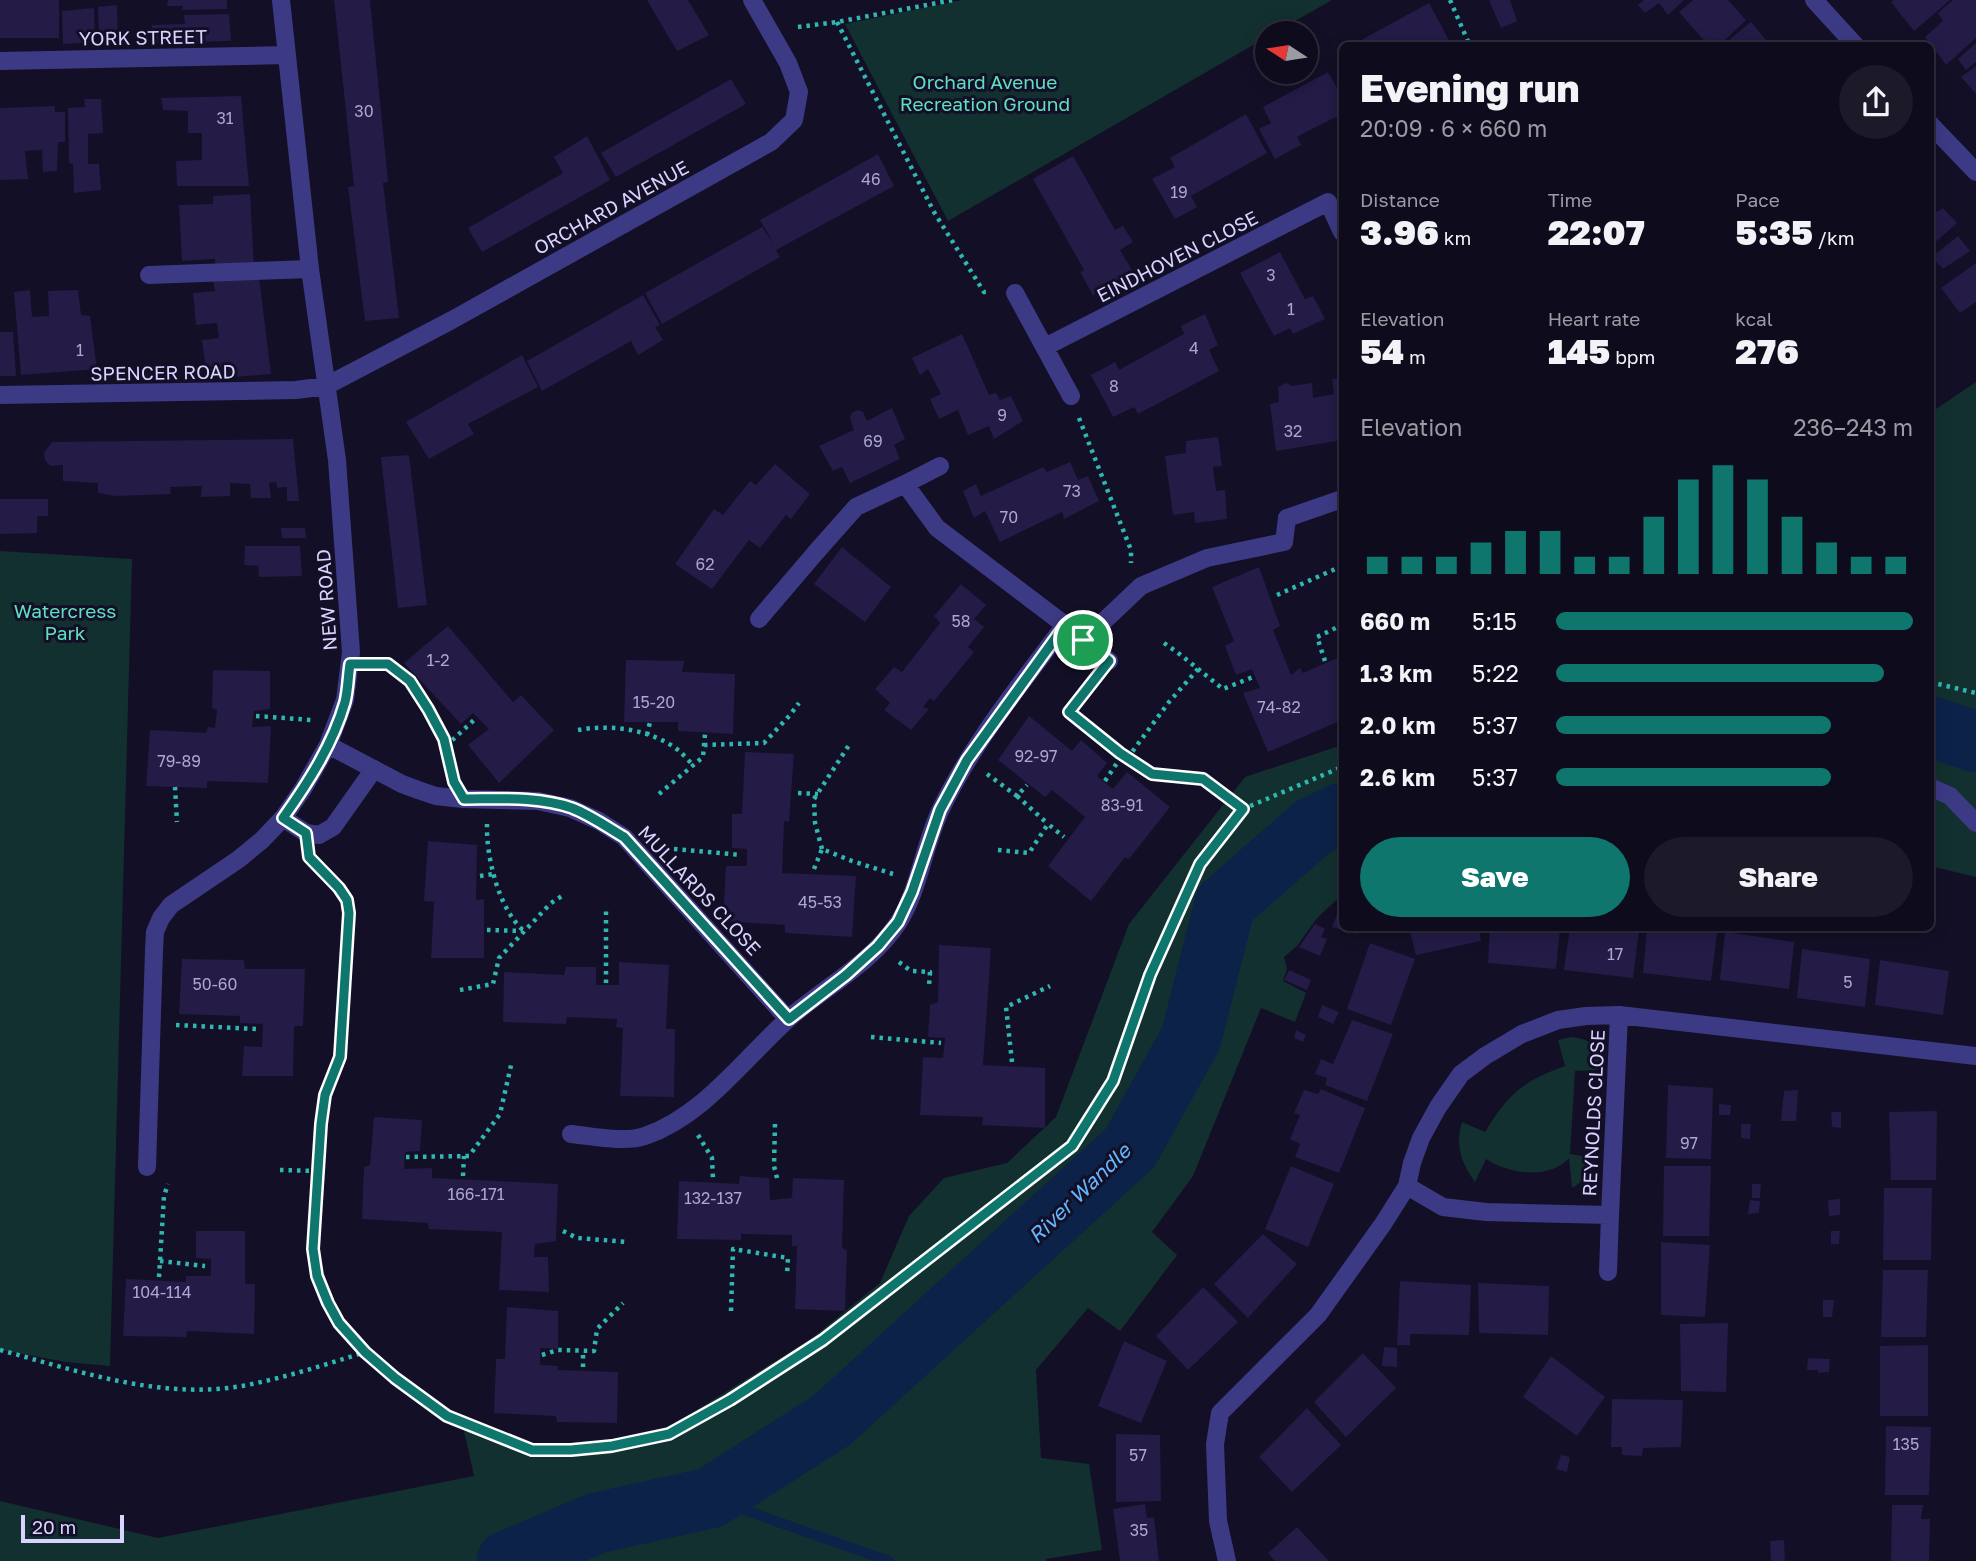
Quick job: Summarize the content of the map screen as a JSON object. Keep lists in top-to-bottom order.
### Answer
{
  "streets": {
    "street": [
      "YORK STREET",
      "ORCHARD AVENUE",
      "EINDHOVEN CLOSE",
      "SPENCER ROAD",
      "NEW ROAD",
      "MULLARDS CLOSE",
      "REYNOLDS CLOSE"
    ]
  },
  "crossings": [
    ["YORK STREET", "NEW ROAD"],
    ["ORCHARD AVENUE", "SPENCER ROAD"],
    ["ORCHARD AVENUE", "NEW ROAD"],
    ["SPENCER ROAD", "NEW ROAD"],
    ["NEW ROAD", "MULLARDS CLOSE"]
  ],
  "water": ["River Wandle"],
  "parks": ["Orchard Avenue Recreation Ground", "Watercress Park"],
  "house_numbers": [
    "30",
    "31",
    "46",
    "19",
    "3",
    "1",
    "4",
    "1",
    "8",
    "9",
    "32",
    "69",
    "73",
    "70",
    "62",
    "58",
    "1-2",
    "15-20",
    "74-82",
    "92-97",
    "79-89",
    "83-91",
    "45-53",
    "17",
    "5",
    "50-60",
    "97",
    "166-171",
    "132-137",
    "104-114",
    "135",
    "57",
    "35"
  ],
  "scale_bar": "20 m",
  "north": "left",
  "page": {
    "heading": ["Evening run", "20:09 · 6 × 660 m"],
    "stats": [
      ["Distance", "3.96 km"],
      ["Time", "22:07"],
      ["Pace", "5:35 /km"],
      ["Elevation", "54 m"],
      ["Heart rate", "145 bpm"],
      ["kcal", "276"]
    ],
    "chart": ["Elevation", "236–243 m"],
    "list": [
      {
        "name": "660 m",
        "note": "5:15"
      },
      {
        "name": "1.3 km",
        "note": "5:22"
      },
      {
        "name": "2.0 km",
        "note": "5:37"
      },
      {
        "name": "2.6 km",
        "note": "5:37"
      }
    ],
    "buttons": ["Save", "Share"],
    "scale": "20 m"
  }
}
